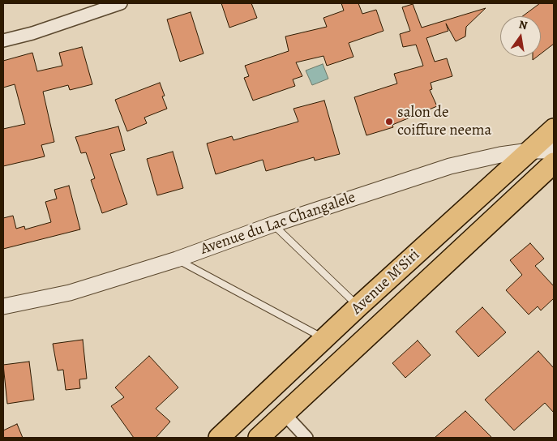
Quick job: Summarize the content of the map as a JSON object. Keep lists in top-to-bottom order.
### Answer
{
  "streets": {
    "highway": ["Avenue M'Siri"],
    "street": ["Avenue du Lac Changalele"]
  },
  "crossings": [
    ["Avenue du Lac Changalele", "Avenue M'Siri"]
  ],
  "places": ["salon de coiffure neema"],
  "north": "top"
}
